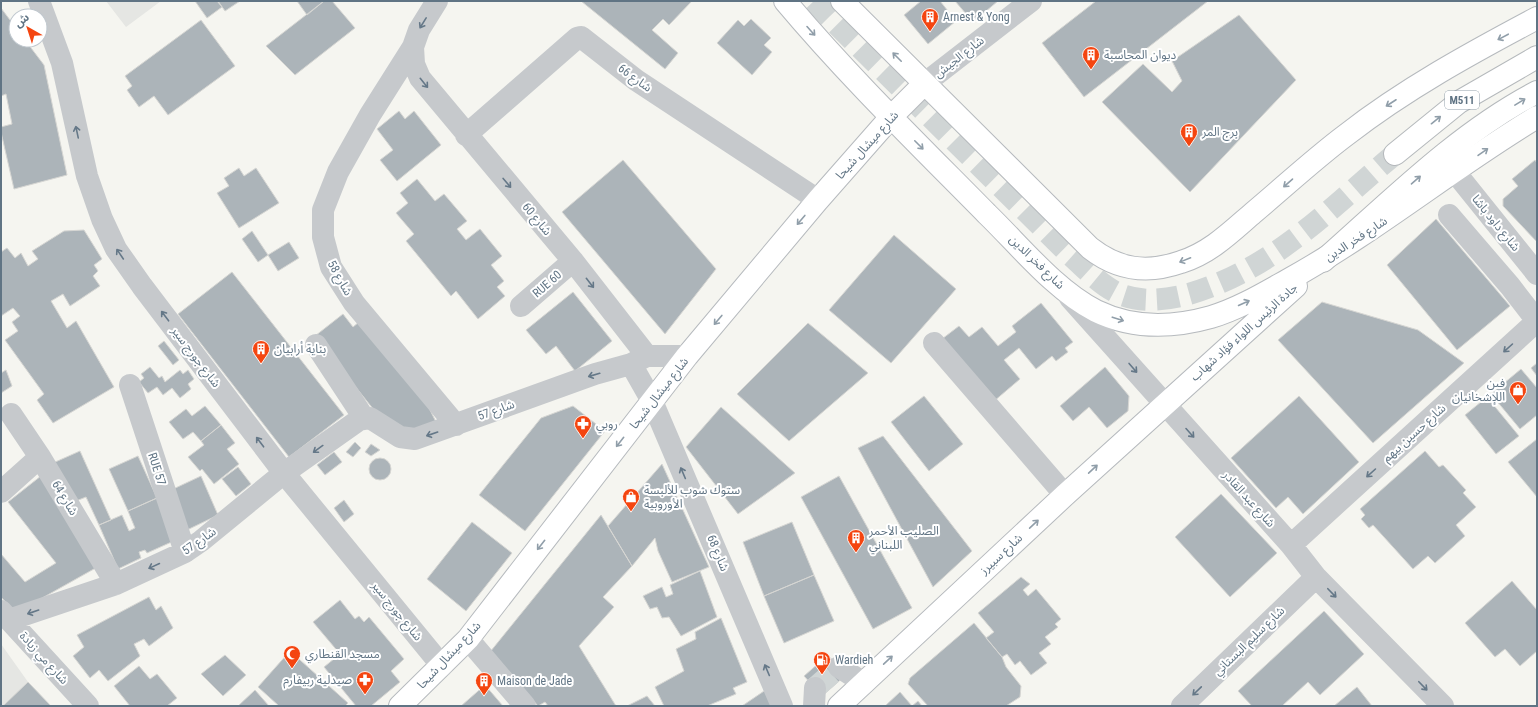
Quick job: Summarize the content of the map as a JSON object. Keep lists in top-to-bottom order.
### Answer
{
  "streets": {
    "main road": [
      "M511",
      "شارع ميشال شيحا",
      "شارع فخر الدين",
      "جادة الرئيس اللواء فؤاد شهاب",
      "شارع سبيرز"
    ],
    "street": [
      "شارع الجيش",
      "شارع 66",
      "شارع 60",
      "شارع داود باشا",
      "شارع 58",
      "RUE 60",
      "شارع جورج سير",
      "شارع 57",
      "شارع حسين بيهم",
      "RUE 57",
      "شارع 64",
      "شارع عبد القادر",
      "شارع 68",
      "شارع سليم البستاني",
      "شارع مي زيادة"
    ]
  },
  "crossings": [
    ["شارع الجيش", "شارع ميشال شيحا"],
    ["شارع 66", "شارع ميشال شيحا"],
    ["شارع 66", "شارع 60"],
    ["شارع ميشال شيحا", "شارع فخر الدين"],
    ["شارع ميشال شيحا", "شارع جورج سير"],
    ["شارع ميشال شيحا", "شارع 68"],
    ["شارع 60", "شارع 58"],
    ["شارع 60", "RUE 60"],
    ["شارع 60", "شارع 57"],
    ["شارع داود باشا", "شارع فخر الدين"],
    ["شارع فخر الدين", "جادة الرئيس اللواء فؤاد شهاب"],
    ["شارع فخر الدين", "شارع عبد القادر"],
    ["شارع 58", "شارع 57"],
    ["جادة الرئيس اللواء فؤاد شهاب", "شارع عبد القادر"],
    ["جادة الرئيس اللواء فؤاد شهاب", "شارع سبيرز"],
    ["شارع جورج سير", "شارع 57"],
    ["شارع 57", "RUE 57"],
    ["شارع 57", "شارع 64"],
    ["شارع 57", "شارع مي زيادة"],
    ["شارع حسين بيهم", "شارع عبد القادر"],
    ["شارع عبد القادر", "شارع سبيرز"],
    ["شارع عبد القادر", "شارع سليم البستاني"]
  ],
  "one_way": [
    "شارع ميشال شيحا",
    "شارع 60",
    "شارع فخر الدين",
    "شارع جورج سير",
    "شارع 57",
    "شارع حسين بيهم",
    "شارع عبد القادر",
    "شارع 68",
    "شارع سبيرز",
    "شارع سليم البستاني"
  ],
  "places": {
    "building": [
      "Arnest & Yong",
      "ديوان المحاسبة",
      "برج المر",
      "بناية أرابيان",
      "الصليب الأحمر اللبناني",
      "Maison de Jade"
    ],
    "shop": ["فىن اللإشخانيان", "ستوك شوب للألبسة الأوروبية"],
    "pharmacy": ["روبي", "صيدلية ربيفارم"],
    "mosque": ["مسجد القنطاري"],
    "fuel station": ["Wardieh"]
  },
  "north": "top left"
}
